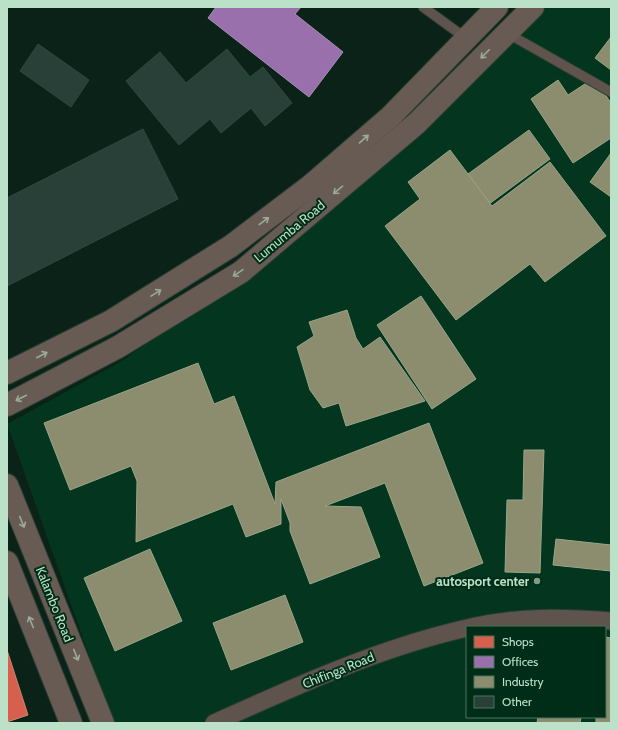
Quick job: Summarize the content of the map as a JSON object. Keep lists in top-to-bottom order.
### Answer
{
  "streets": {
    "main road": ["Lumumba Road", "Kalambo Road"],
    "street": ["Chifinga Road"]
  },
  "places": ["autosport center"],
  "legend": [
    "Shops",
    "Offices",
    "Industry",
    "Other"
  ]
}
